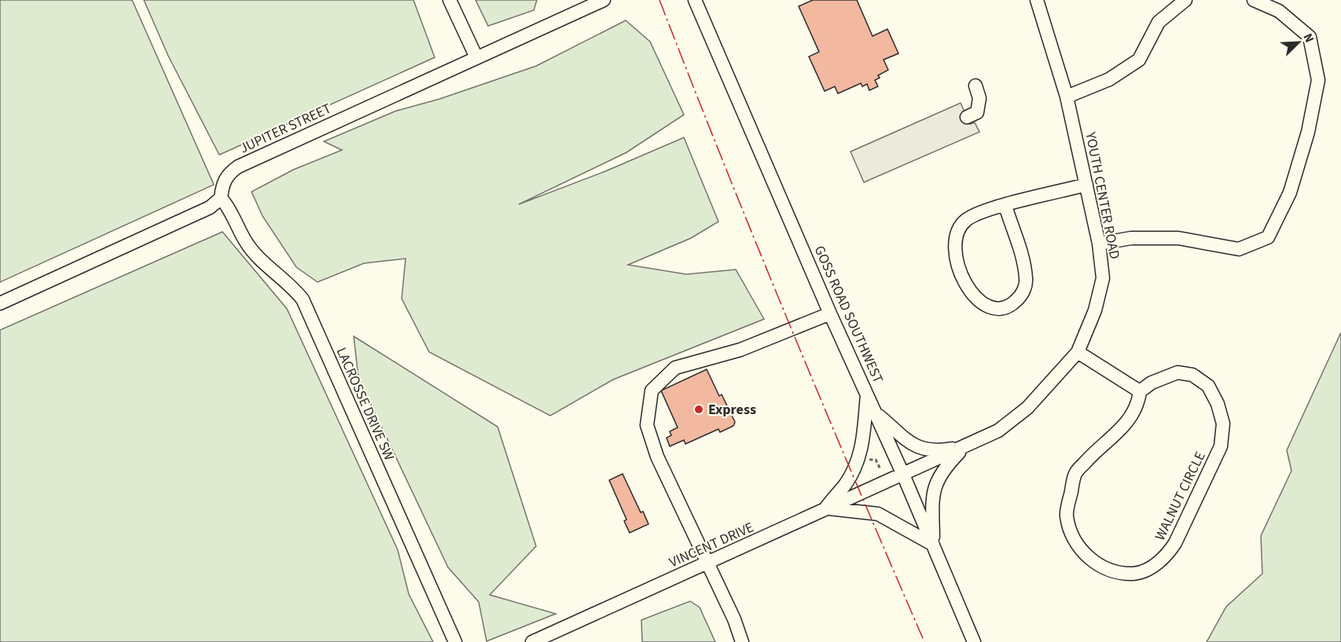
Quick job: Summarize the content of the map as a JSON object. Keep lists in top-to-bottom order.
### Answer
{
  "streets": {
    "street": [
      "JUPITER STREET",
      "YOUTH CENTER ROAD",
      "GOSS ROAD SOUTHWEST",
      "LACROSSE DRIVE SW",
      "WALNUT CIRCLE",
      "VINCENT DRIVE"
    ]
  },
  "crossings": [
    ["JUPITER STREET", "LACROSSE DRIVE SW"],
    ["YOUTH CENTER ROAD", "GOSS ROAD SOUTHWEST"],
    ["YOUTH CENTER ROAD", "VINCENT DRIVE"],
    ["GOSS ROAD SOUTHWEST", "VINCENT DRIVE"]
  ],
  "places": ["Express"],
  "north": "top right"
}
